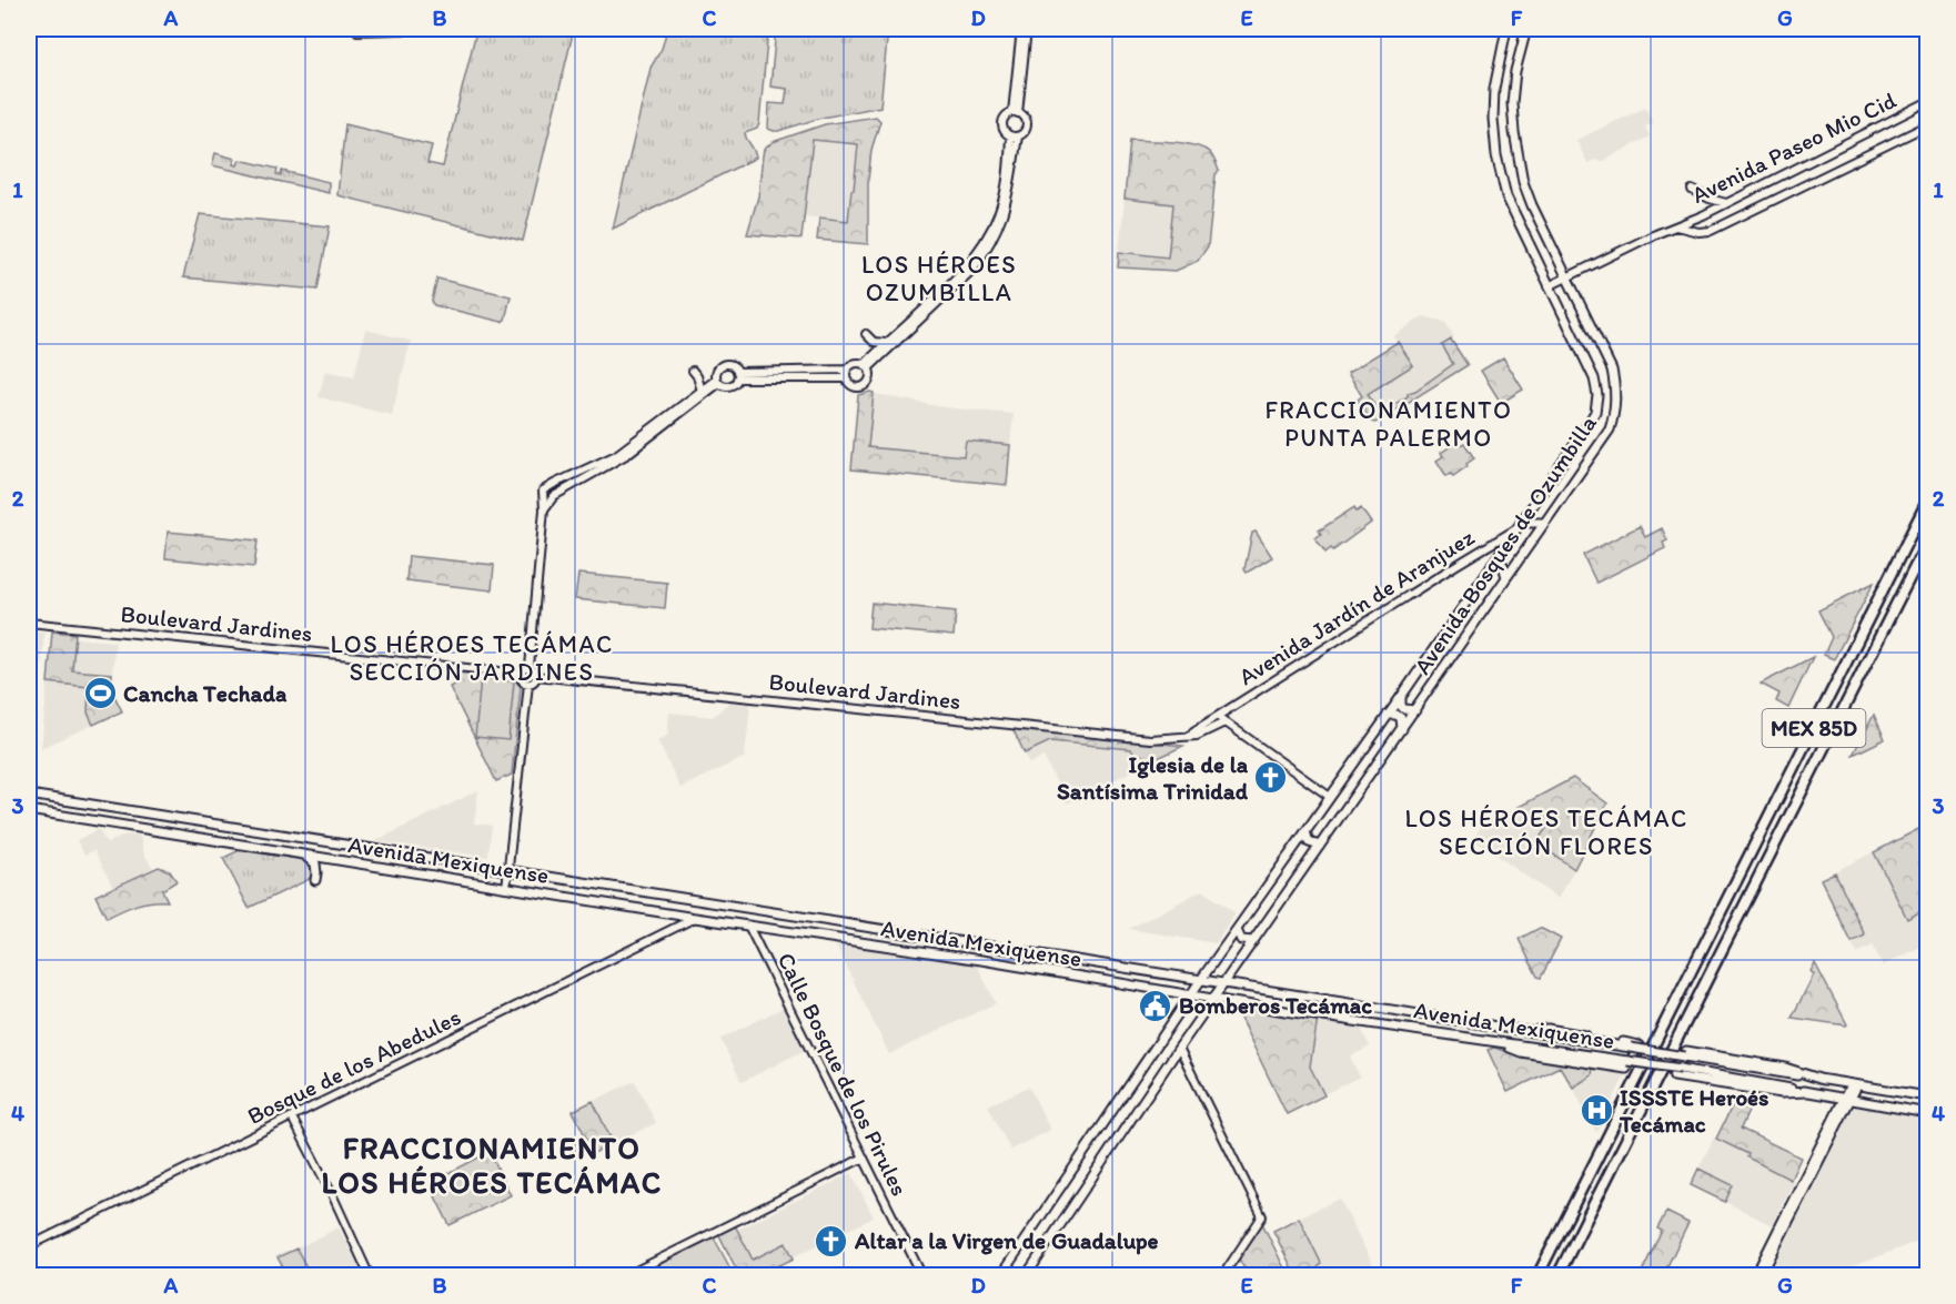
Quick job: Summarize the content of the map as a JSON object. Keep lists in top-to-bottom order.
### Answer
{
  "streets": {
    "highway": ["MEX 85D"],
    "main road": ["Avenida Bosques de Ozumbilla", "Avenida Mexiquense"],
    "street": [
      "Avenida Paseo Mio Cid",
      "Avenida Jardín de Aranjuez",
      "Boulevard Jardines",
      "Bosque de los Abedules",
      "Calle Bosque de los Pirules"
    ]
  },
  "crossings": [
    ["Avenida Paseo Mio Cid", "Avenida Bosques de Ozumbilla"],
    ["Avenida Bosques de Ozumbilla", "Avenida Jardín de Aranjuez"],
    ["Avenida Bosques de Ozumbilla", "Avenida Mexiquense"],
    ["Avenida Jardín de Aranjuez", "Boulevard Jardines"],
    ["Avenida Mexiquense", "Bosque de los Abedules"],
    ["Avenida Mexiquense", "Calle Bosque de los Pirules"]
  ],
  "districts": [
    "LOS HÉROES OZUMBILLA",
    "FRACCIONAMIENTO PUNTA PALERMO",
    "LOS HÉROES TECÁMAC SECCIÓN JARDINES",
    "LOS HÉROES TECÁMAC SECCIÓN FLORES",
    "FRACCIONAMIENTO LOS HÉROES TECÁMAC"
  ],
  "places": {
    "sports": ["Cancha Techada"],
    "church": ["Iglesia de la Santísima Trinidad", "Altar a la Virgen de Guadalupe"],
    "public building": ["Bomberos Tecámac"],
    "hospital": ["ISSSTE Heroés Tecámac"]
  },
  "grid": {
    "columns": [
      "A",
      "B",
      "C",
      "D",
      "E",
      "F",
      "G"
    ],
    "rows": [
      "1",
      "2",
      "3",
      "4"
    ]
  }
}
